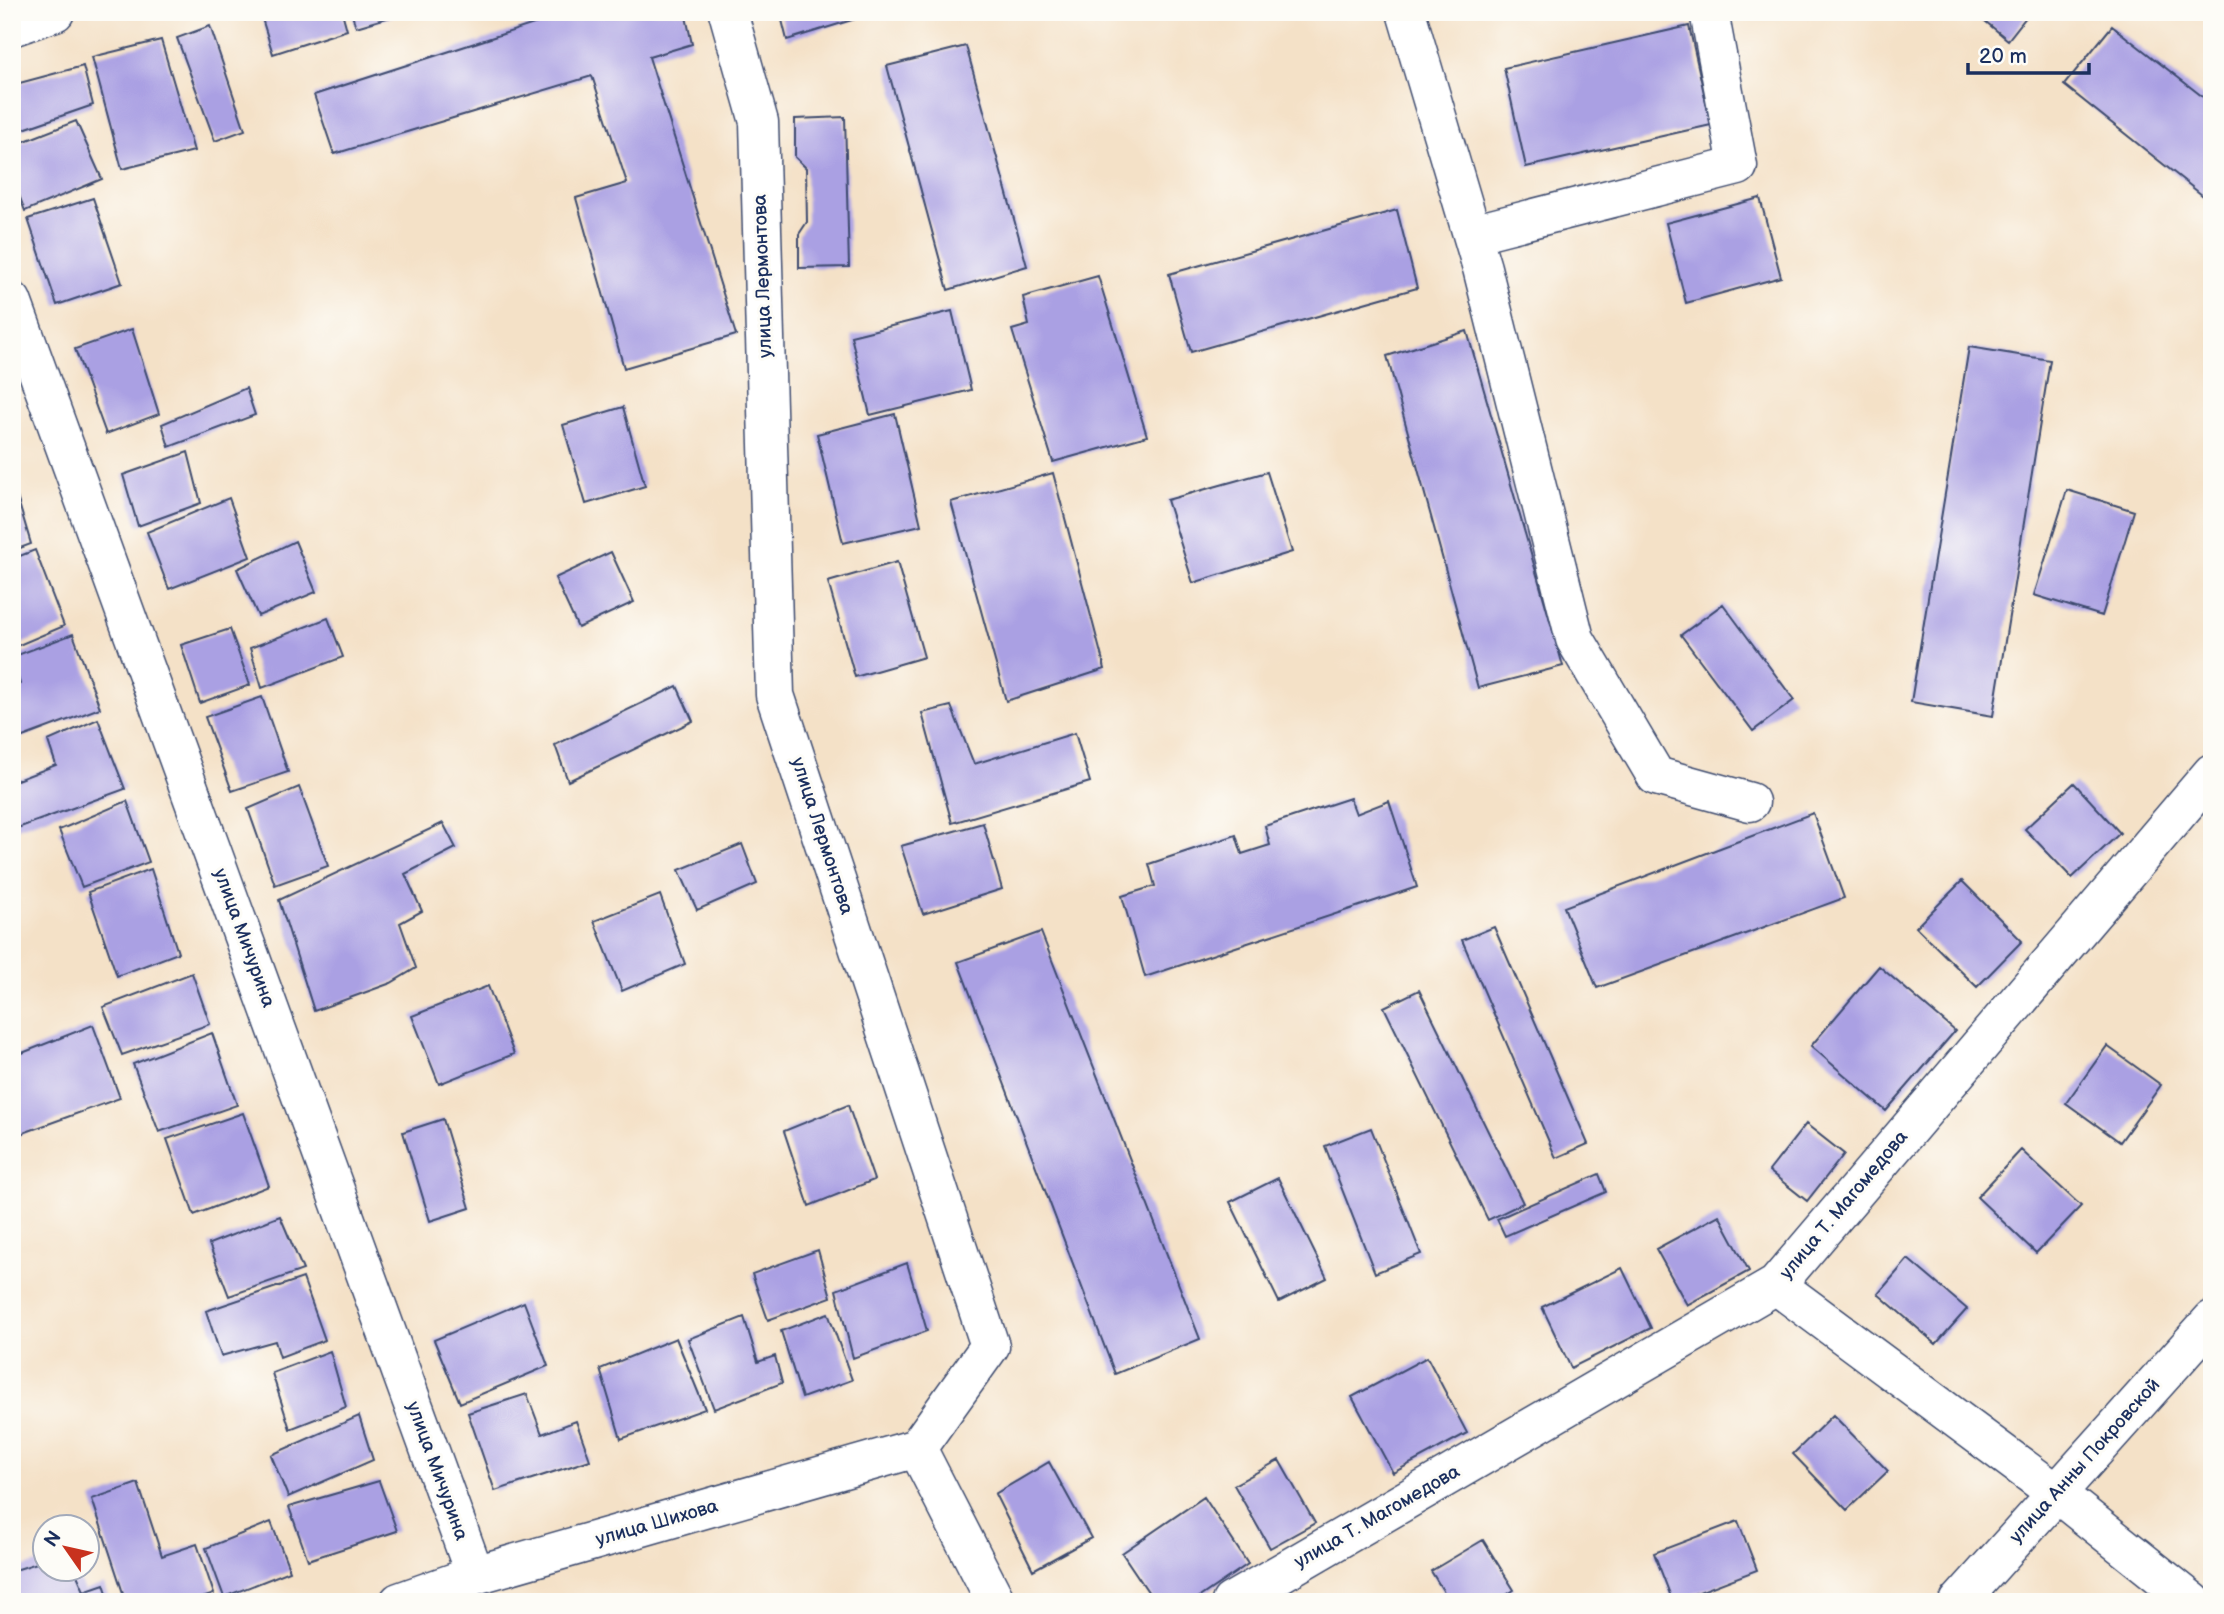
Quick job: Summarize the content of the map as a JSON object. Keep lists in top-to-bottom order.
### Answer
{
  "streets": {
    "street": [
      "улица Лермонтова",
      "улица Мичурина",
      "улица Т. Магомедова",
      "улица Анны Покровской",
      "улица Шихова"
    ]
  },
  "crossings": [
    ["улица Лермонтова", "улица Шихова"],
    ["улица Мичурина", "улица Шихова"]
  ],
  "scale_bar": "20 m",
  "north": "top left"
}
